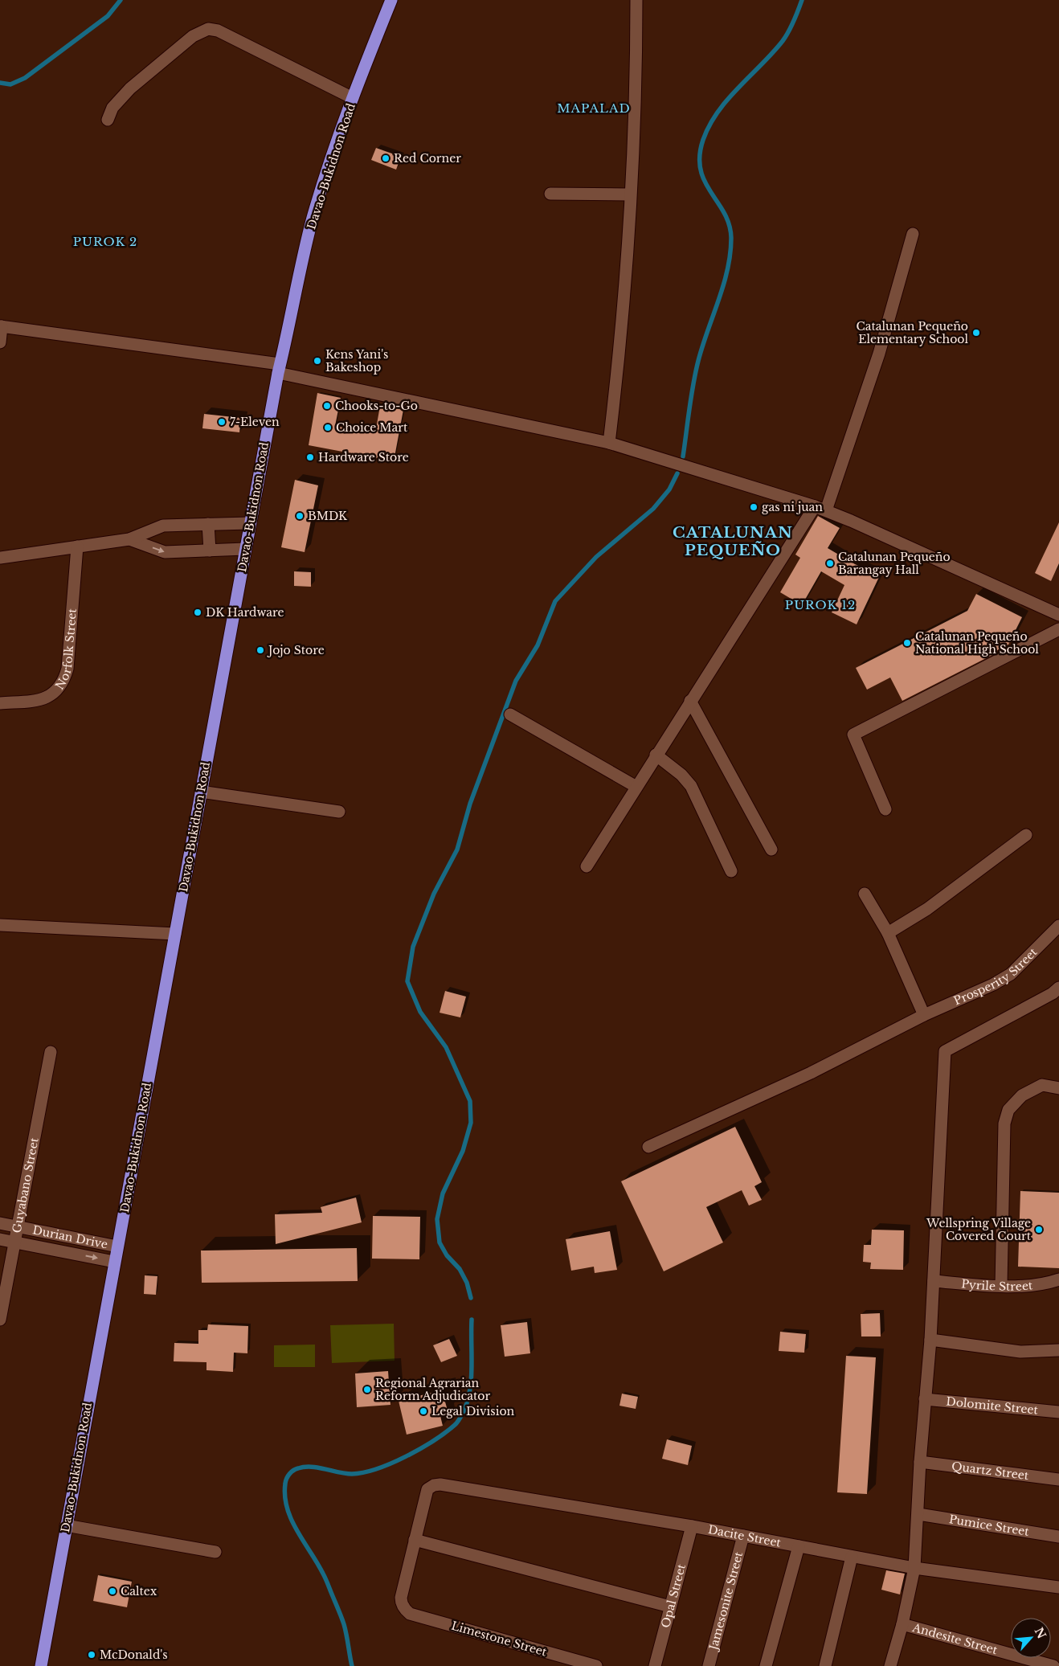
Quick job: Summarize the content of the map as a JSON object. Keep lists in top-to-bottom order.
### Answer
{
  "streets": {
    "highway": ["Davao-Bukidnon Road"],
    "street": [
      "Norfolk Street",
      "Prosperity Street",
      "Guyabano Street",
      "Durian Drive",
      "Pyrile Street",
      "Dolomite Street",
      "Quartz Street",
      "Pumice Street",
      "Dacite Street",
      "Opal Street",
      "Jamesonite Street",
      "Limestone Street",
      "Andesite Street"
    ]
  },
  "crossings": [
    ["Davao-Bukidnon Road", "Durian Drive"],
    ["Guyabano Street", "Durian Drive"],
    ["Dacite Street", "Opal Street"],
    ["Dacite Street", "Jamesonite Street"],
    ["Dacite Street", "Limestone Street"]
  ],
  "districts": [
    "MAPALAD",
    "PUROK 2",
    "CATALUNAN PEQUEÑO",
    "PUROK 12"
  ],
  "places": [
    "Red Corner",
    "Catalunan Pequeño Elementary School",
    "Kens Yani's Bakeshop",
    "Chooks-to-Go",
    "7-Eleven",
    "Choice Mart",
    "Hardware Store",
    "gas ni juan",
    "BMDK",
    "Catalunan Pequeño Barangay Hall",
    "DK Hardware",
    "Catalunan Pequeño National High School",
    "Jojo Store",
    "Wellspring Village Covered Court",
    "Regional Agrarian Reform Adjudicator",
    "Legal Division",
    "Caltex",
    "McDonald's"
  ],
  "north": "top right"
}
